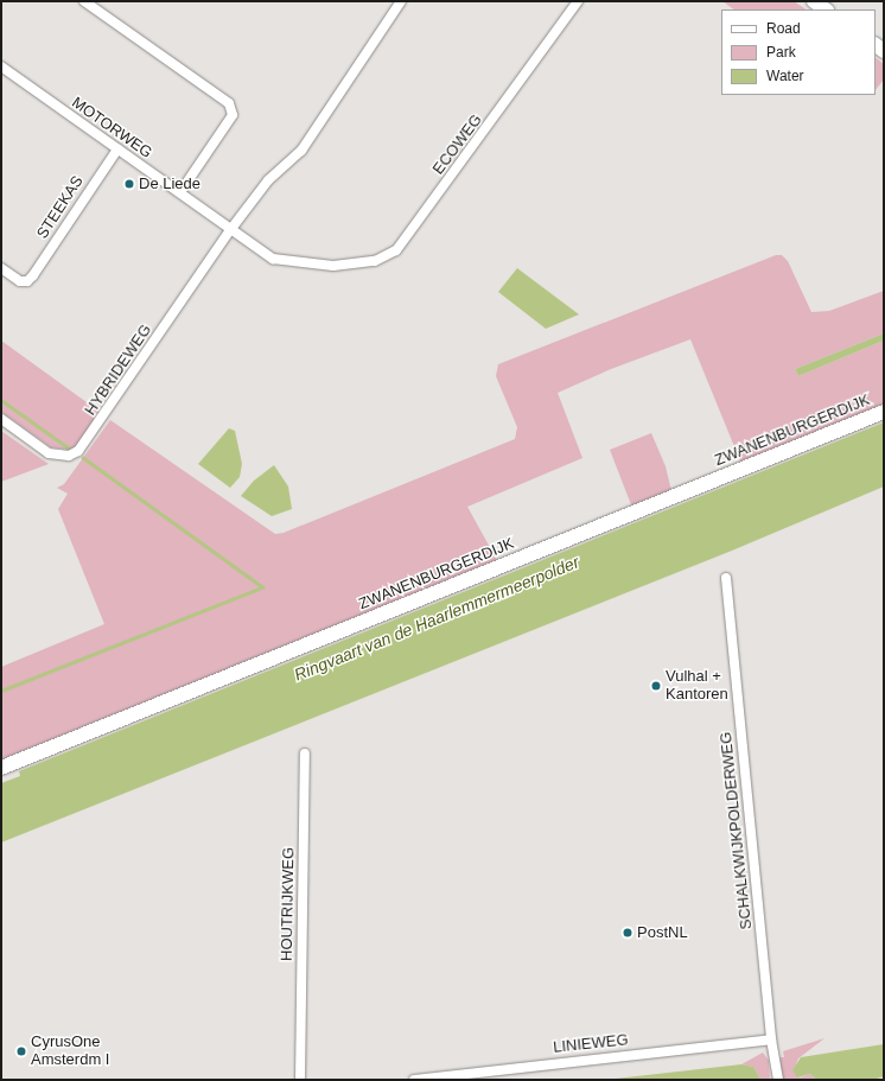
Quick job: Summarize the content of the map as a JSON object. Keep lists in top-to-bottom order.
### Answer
{
  "streets": {
    "street": [
      "MOTORWEG",
      "ECOWEG",
      "STEEKAS",
      "HYBRIDEWEG",
      "ZWANENBURGERDIJK",
      "SCHALKWIJKPOLDERWEG",
      "HOUTRIJKWEG",
      "LINIEWEG"
    ]
  },
  "crossings": [
    ["MOTORWEG", "ECOWEG"],
    ["MOTORWEG", "STEEKAS"],
    ["MOTORWEG", "HYBRIDEWEG"],
    ["SCHALKWIJKPOLDERWEG", "LINIEWEG"]
  ],
  "water": ["Ringvaart van de Haarlemmermeerpolder"],
  "places": [
    "De Liede",
    "Vulhal + Kantoren",
    "PostNL",
    "CyrusOne Amsterdm I"
  ],
  "legend": ["Road", "Park", "Water"]
}
